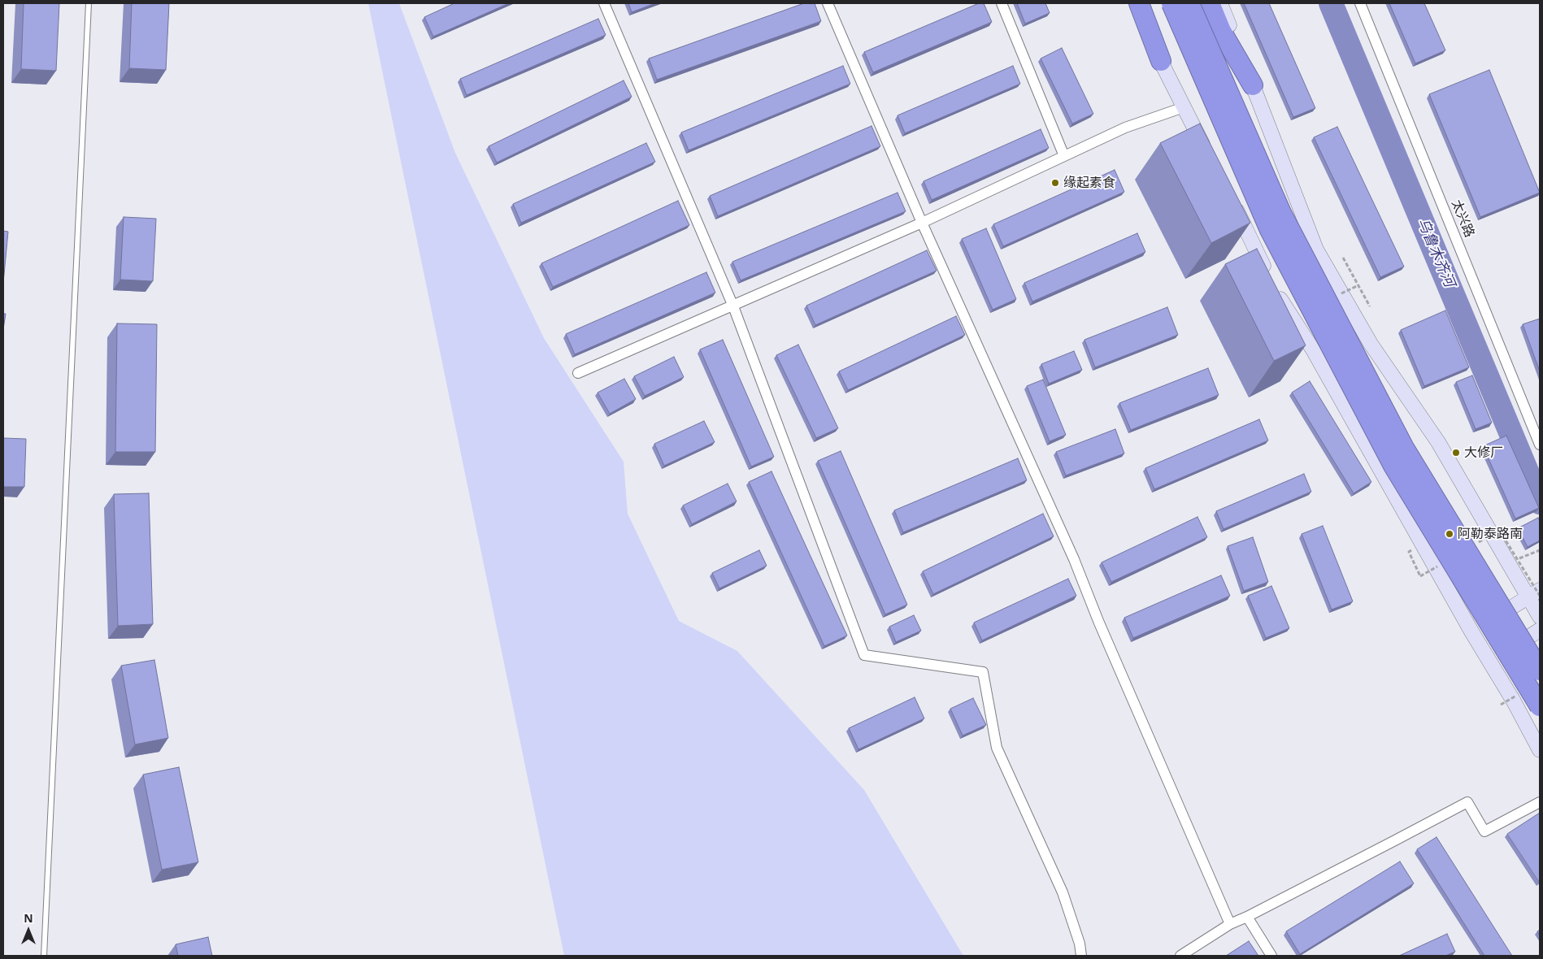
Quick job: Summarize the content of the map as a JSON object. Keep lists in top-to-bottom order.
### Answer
{
  "streets": {
    "street": ["太兴路"]
  },
  "water": ["乌鲁木齐河"],
  "places": ["缘起素食", "大修厂", "阿勒泰路南"],
  "north": "top"
}
